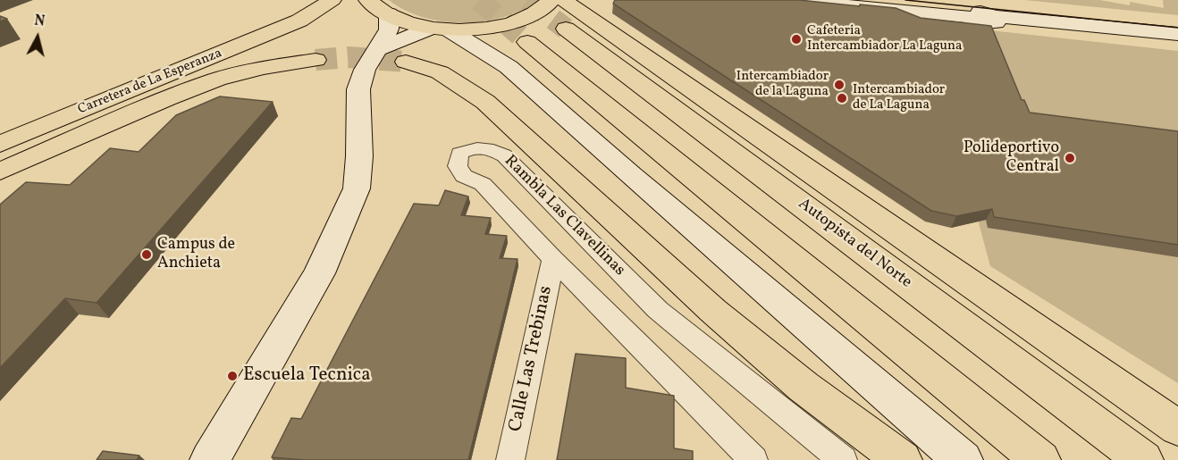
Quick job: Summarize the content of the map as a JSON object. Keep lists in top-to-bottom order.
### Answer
{
  "streets": {
    "main road": ["Carretera de La Esperanza", "Autopista del Norte"],
    "street": ["Rambla Las Clavellinas", "Calle Las Trebinas"]
  },
  "crossings": [
    ["Rambla Las Clavellinas", "Calle Las Trebinas"]
  ],
  "places": [
    "Cafeteria Intercambiador La Laguna",
    "Intercambiador de la Laguna",
    "Intercambiador de La Laguna",
    "Polideportivo Central",
    "Campus de Anchieta",
    "Escuela Tecnica"
  ],
  "north": "top"
}
